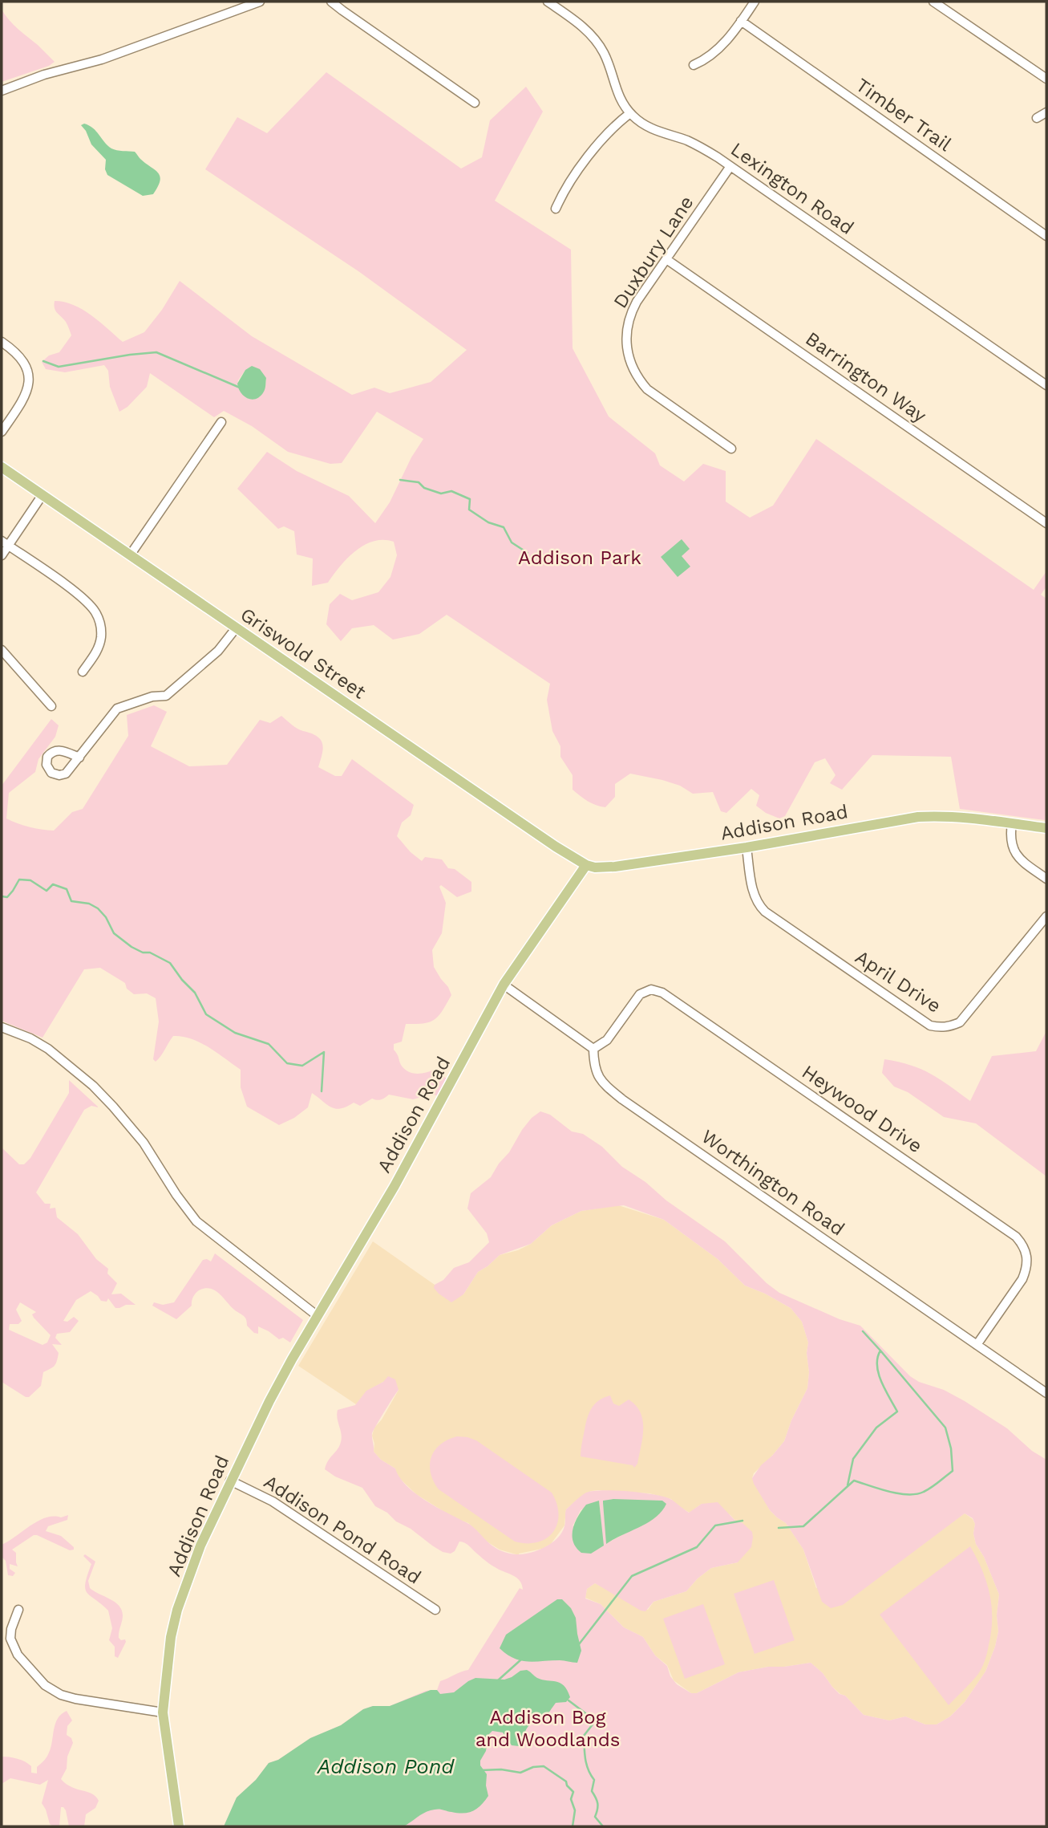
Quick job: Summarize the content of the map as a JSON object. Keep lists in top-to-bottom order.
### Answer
{
  "streets": {
    "main road": ["Griswold Street", "Addison Road"],
    "street": [
      "Timber Trail",
      "Lexington Road",
      "Duxbury Lane",
      "Barrington Way",
      "April Drive",
      "Heywood Drive",
      "Worthington Road",
      "Addison Pond Road"
    ]
  },
  "crossings": [
    ["Lexington Road", "Duxbury Lane"],
    ["Duxbury Lane", "Barrington Way"],
    ["Griswold Street", "Addison Road"],
    ["Addison Road", "April Drive"],
    ["Addison Road", "Addison Pond Road"],
    ["Heywood Drive", "Worthington Road"]
  ],
  "water": ["Addison Pond"],
  "parks": ["Addison Park", "Addison Bog and Woodlands"]
}
